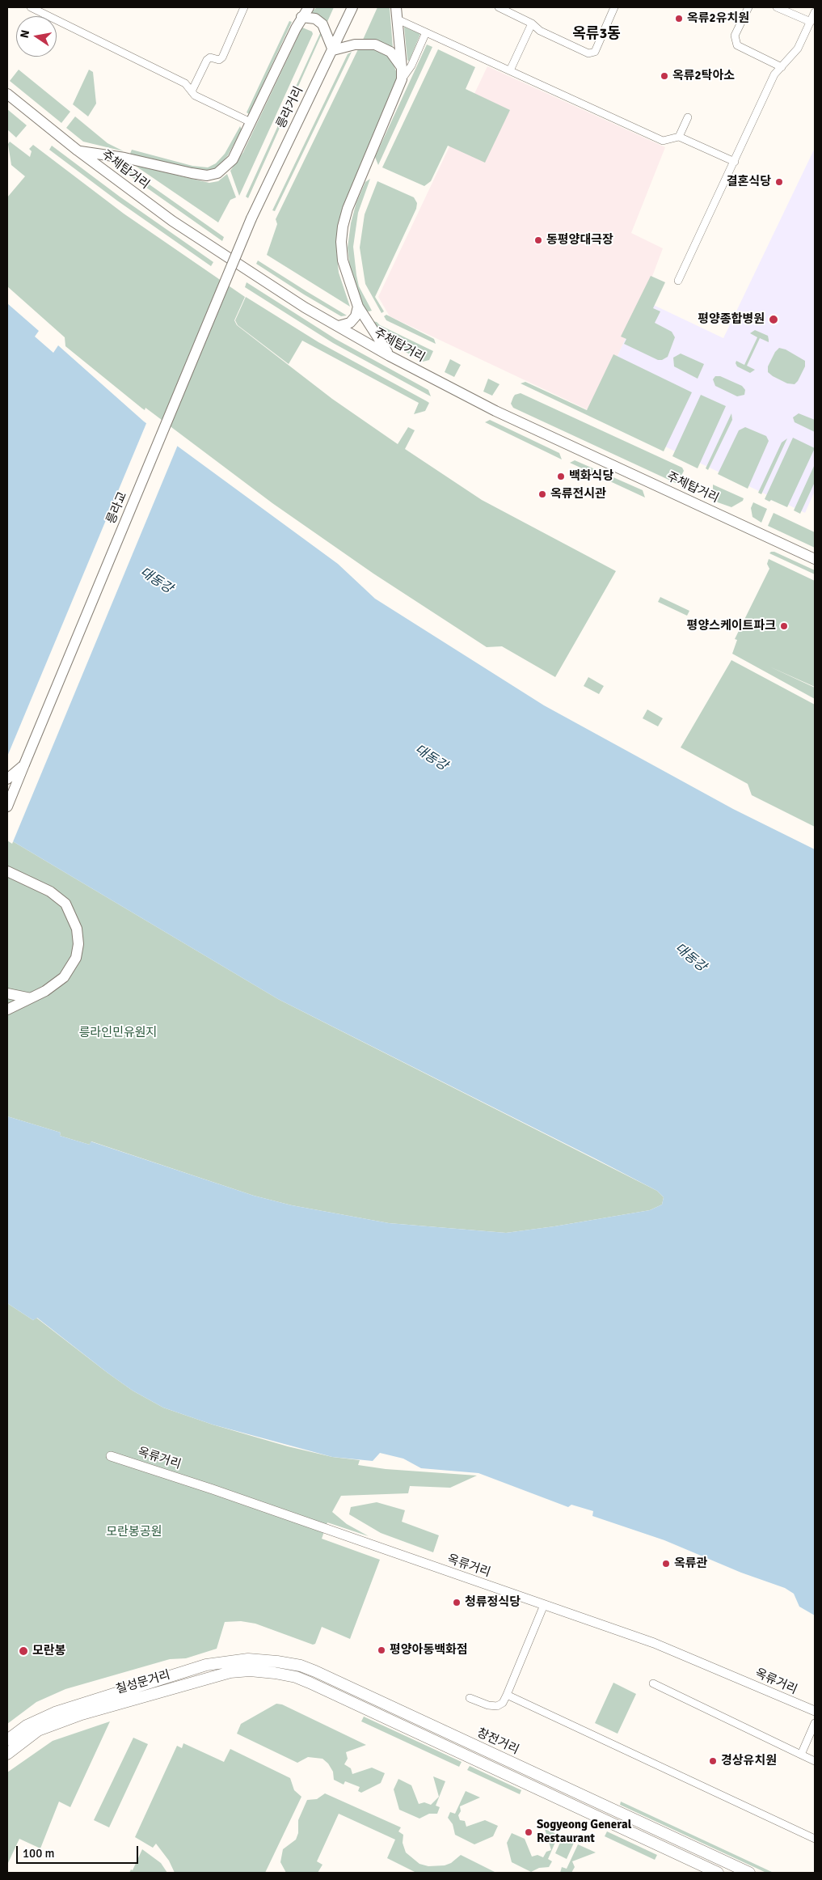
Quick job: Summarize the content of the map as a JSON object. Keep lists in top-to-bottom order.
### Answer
{
  "streets": {
    "main road": [
      "릉라거리",
      "주체탑거리",
      "릉라교",
      "칠성문거리",
      "창전거리"
    ],
    "street": ["옥류거리"]
  },
  "crossings": [
    ["릉라거리", "릉라교"],
    ["칠성문거리", "창전거리"]
  ],
  "districts": ["옥류3동"],
  "water": ["대동강"],
  "parks": ["릉라인민유원지", "모란봉공원"],
  "places": [
    "옥류2유치원",
    "옥류2탁아소",
    "결혼식당",
    "동평양대극장",
    "평양종합병원",
    "백화식당",
    "옥류전시관",
    "평양스케이트파크",
    "옥류관",
    "청류정식당",
    "평양아동백화점",
    "모란봉",
    "경상유치원",
    "Sogyeong General Restaurant"
  ],
  "scale_bar": "100 m",
  "north": "left"
}
